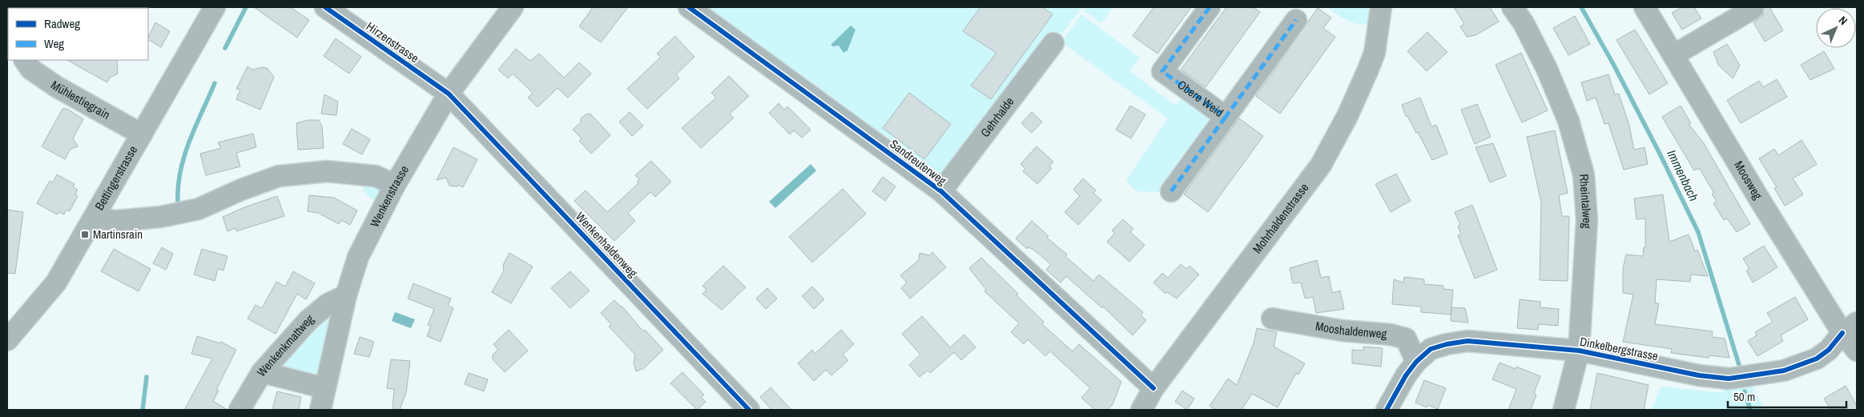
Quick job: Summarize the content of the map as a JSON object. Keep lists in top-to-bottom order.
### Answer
{
  "streets": {
    "street": [
      "Hirzenstrasse",
      "Obere Weid",
      "Mühlestiegrain",
      "Gehrhalde",
      "Sandreuterweg",
      "Bettingerstrasse",
      "Moosweg",
      "Wenkenstrasse",
      "Rheintalweg",
      "Mohrhaldenstrasse",
      "Wenkenhaldenweg",
      "Mooshaldenweg",
      "Wenkenkmattweg",
      "Dinkelbergstrasse"
    ]
  },
  "crossings": [
    ["Hirzenstrasse", "Wenkenstrasse"],
    ["Hirzenstrasse", "Wenkenhaldenweg"],
    ["Mühlestiegrain", "Bettingerstrasse"],
    ["Gehrhalde", "Sandreuterweg"],
    ["Sandreuterweg", "Mohrhaldenstrasse"],
    ["Moosweg", "Dinkelbergstrasse"],
    ["Wenkenstrasse", "Wenkenhaldenweg"],
    ["Wenkenstrasse", "Wenkenkmattweg"],
    ["Rheintalweg", "Dinkelbergstrasse"],
    ["Mooshaldenweg", "Dinkelbergstrasse"]
  ],
  "water": ["Immenbach"],
  "places": {
    "transit": ["Martinsrain"]
  },
  "legend": ["Radweg", "Weg"],
  "scale_bar": "50 m",
  "north": "top right"
}
